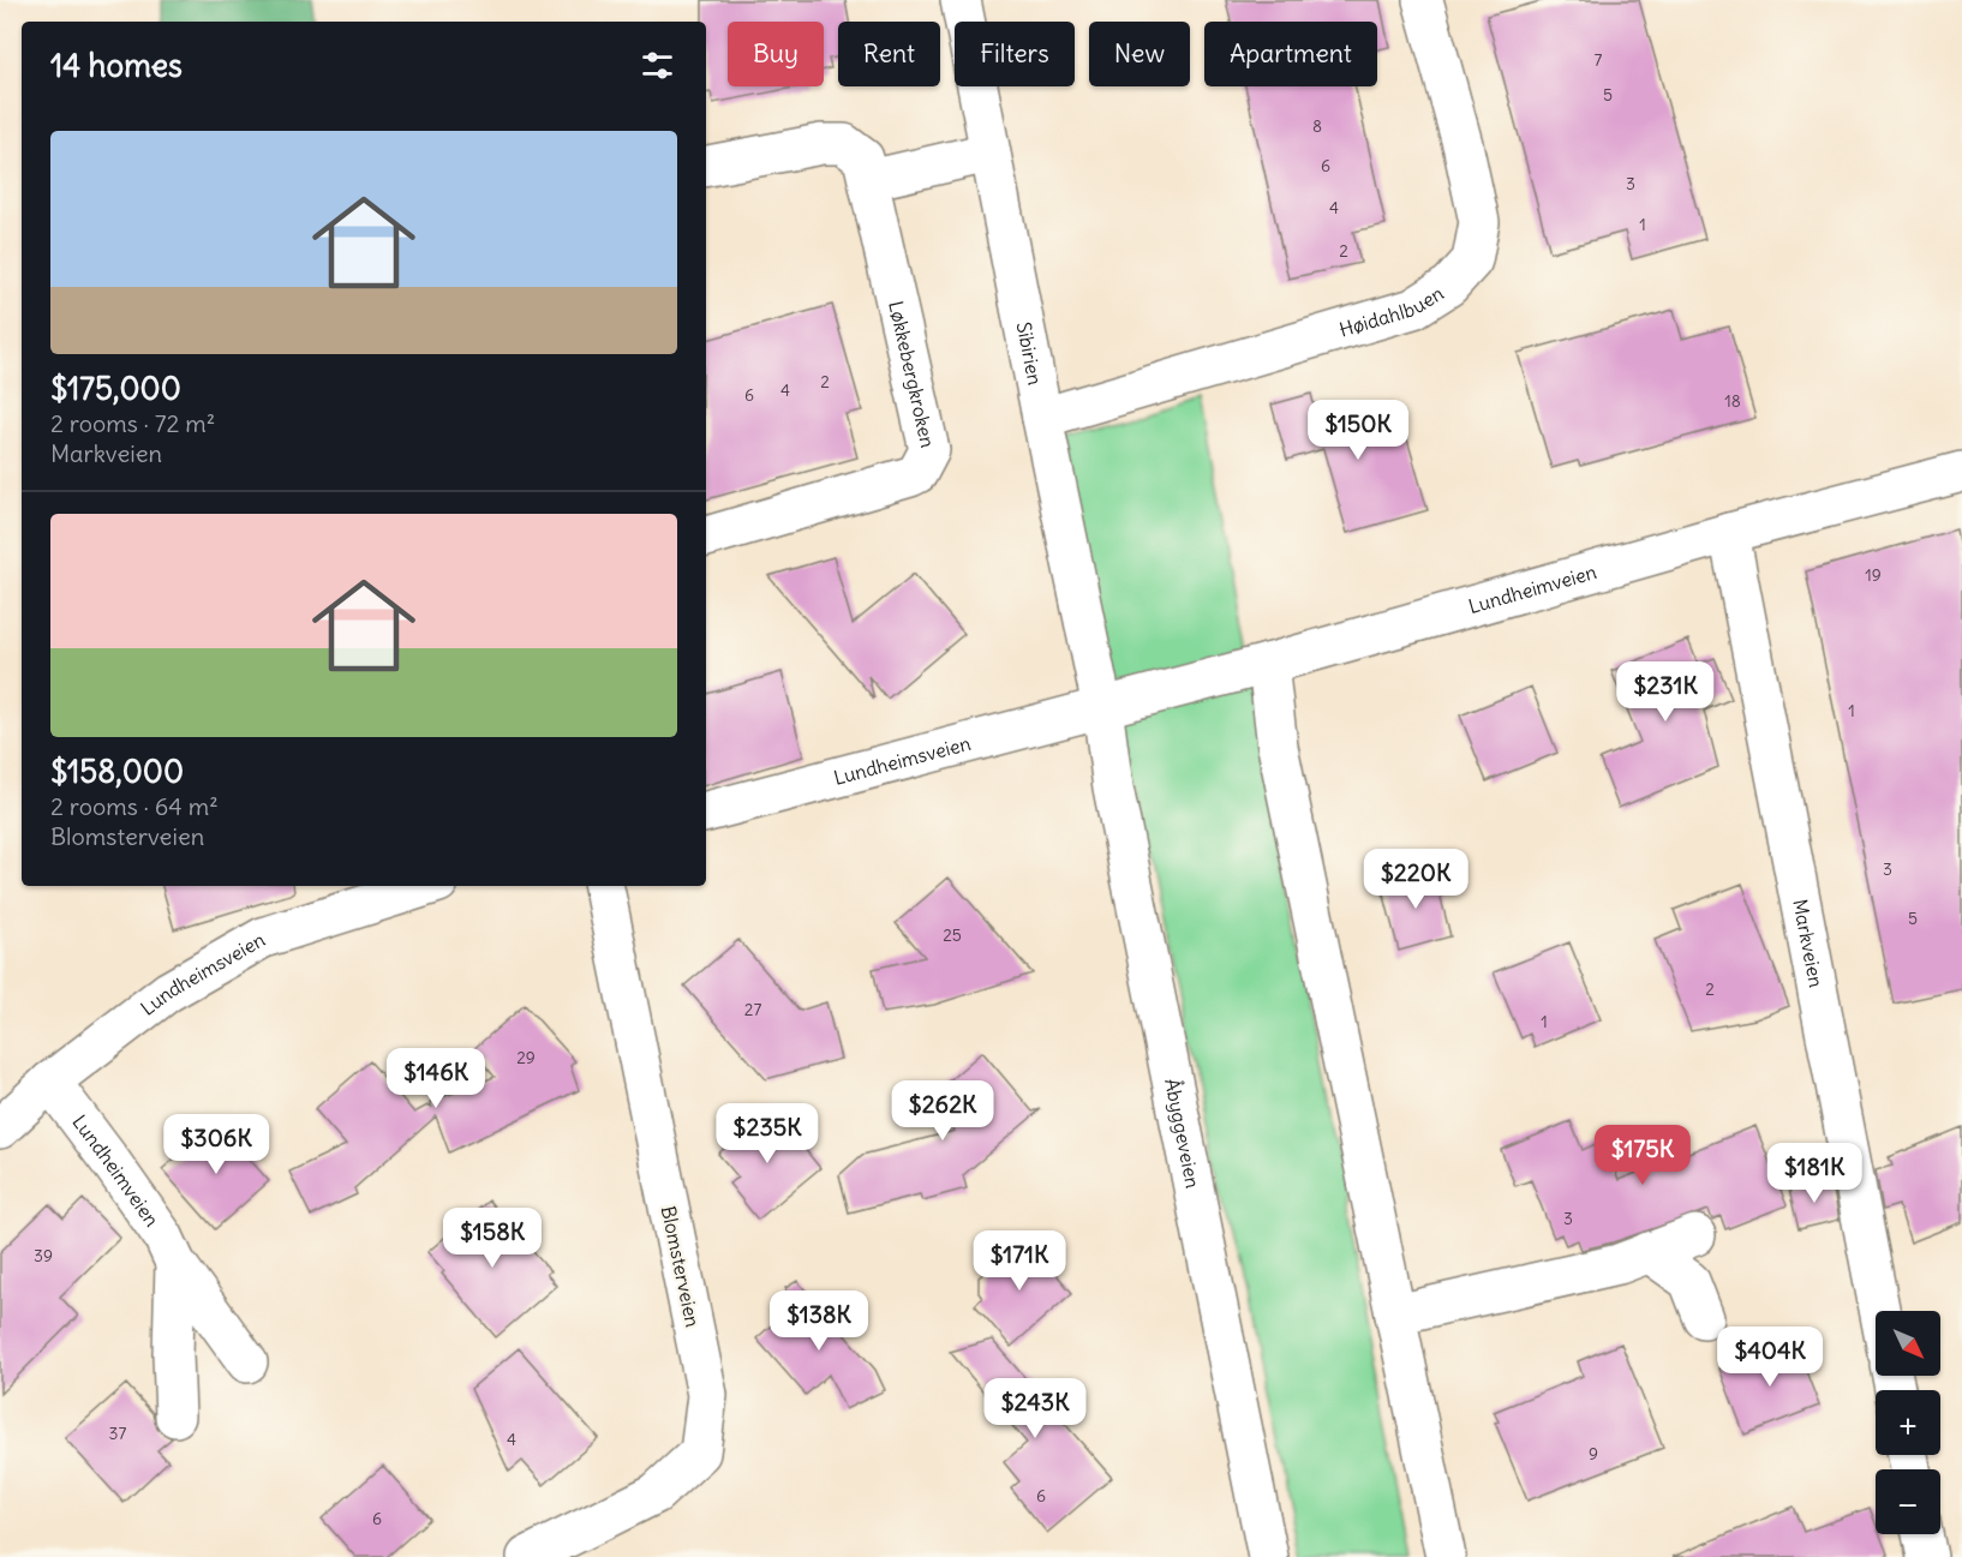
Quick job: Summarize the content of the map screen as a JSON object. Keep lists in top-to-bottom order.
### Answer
{
  "streets": {
    "street": [
      "Høidahlbuen",
      "Sibirien",
      "Løkkebergkroken",
      "Lundheimveien",
      "Lundheimsveien",
      "Markveien",
      "Åbyggeveien",
      "Blomsterveien"
    ]
  },
  "crossings": [
    ["Høidahlbuen", "Sibirien"],
    ["Sibirien", "Lundheimveien"],
    ["Sibirien", "Lundheimsveien"],
    ["Sibirien", "Åbyggeveien"],
    ["Lundheimveien", "Lundheimsveien"],
    ["Lundheimveien", "Markveien"],
    ["Lundheimveien", "Åbyggeveien"],
    ["Lundheimsveien", "Åbyggeveien"]
  ],
  "house_numbers": [
    "7",
    "5",
    "8",
    "6",
    "3",
    "4",
    "1",
    "2",
    "2",
    "4",
    "6",
    "18",
    "19",
    "1",
    "3",
    "5",
    "25",
    "2",
    "27",
    "1",
    "29",
    "3",
    "39",
    "37",
    "4",
    "9",
    "6",
    "6"
  ],
  "north": "bottom right",
  "page": {
    "chip": [
      "Buy",
      "Rent",
      "Filters",
      "New",
      "Apartment"
    ],
    "heading": "14 homes",
    "list": [
      {
        "name": "$175,000",
        "note": "2 rooms · 72 m² · Markveien"
      },
      {
        "name": "$158,000",
        "note": "2 rooms · 64 m² · Blomsterveien"
      }
    ],
    "price": [
      "$150K",
      "$231K",
      "$220K",
      "$146K",
      "$262K",
      "$235K",
      "$306K",
      "$175K",
      "$181K",
      "$158K",
      "$171K",
      "$138K",
      "$404K",
      "$243K"
    ],
    "map_buttons": ["+", "−"]
  }
}
